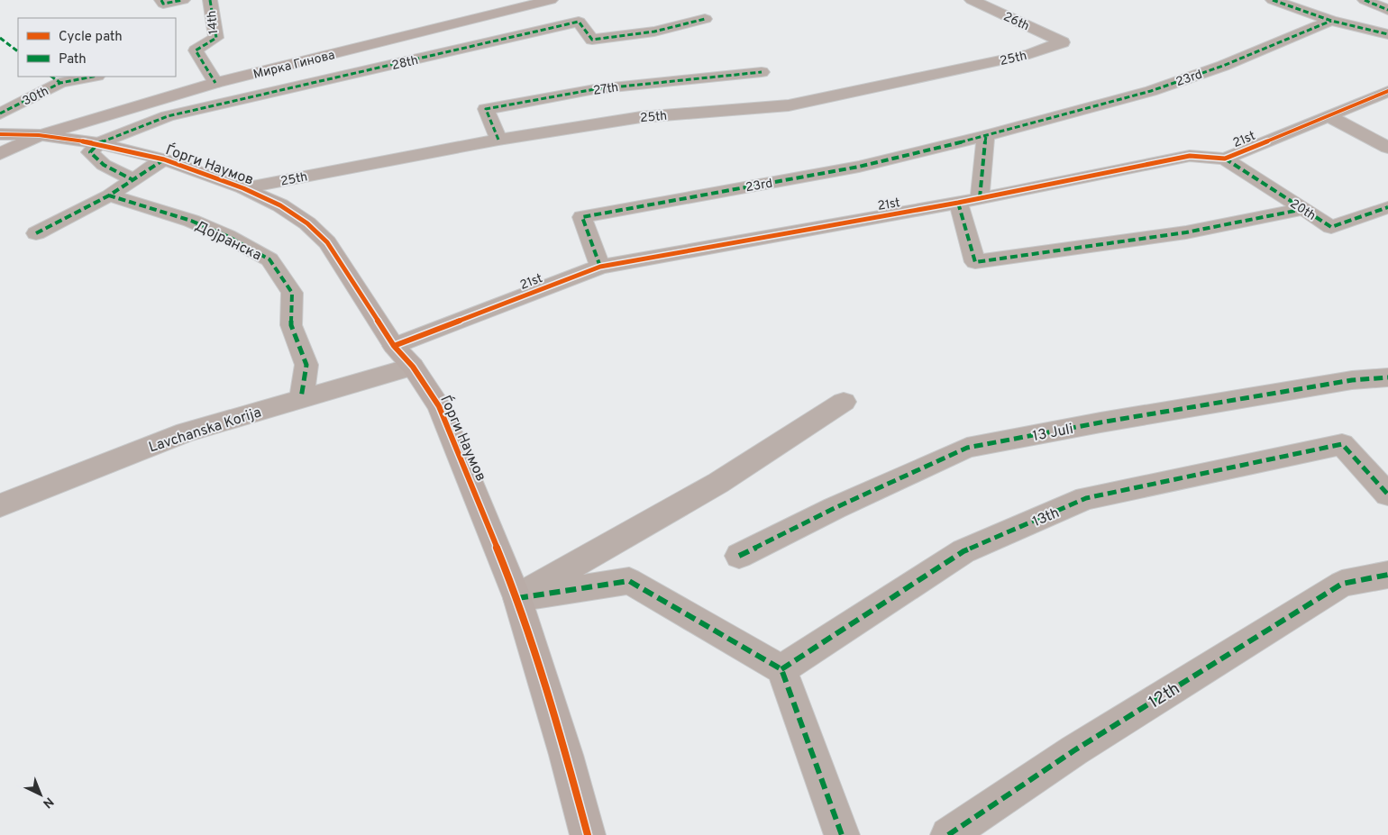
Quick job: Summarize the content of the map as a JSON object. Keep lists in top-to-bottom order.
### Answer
{
  "streets": {
    "street": [
      "26th",
      "14th",
      "25th",
      "28th",
      "Мирка Гинова",
      "23rd",
      "27th",
      "30th",
      "21st",
      "Ѓорги Наумов",
      "20th",
      "Дојранска",
      "Lavchanska Korija",
      "13 Juli",
      "13th",
      "12th"
    ]
  },
  "crossings": [
    ["26th", "25th"],
    ["14th", "Мирка Гинова"],
    ["25th", "27th"],
    ["25th", "Ѓорги Наумов"],
    ["28th", "Ѓорги Наумов"],
    ["Мирка Гинова", "Ѓорги Наумов"],
    ["23rd", "21st"],
    ["21st", "Ѓорги Наумов"],
    ["21st", "20th"],
    ["Ѓорги Наумов", "Lavchanska Korija"],
    ["Дојранска", "Lavchanska Korija"]
  ],
  "legend": ["Cycle path", "Path"],
  "north": "bottom right"
}
